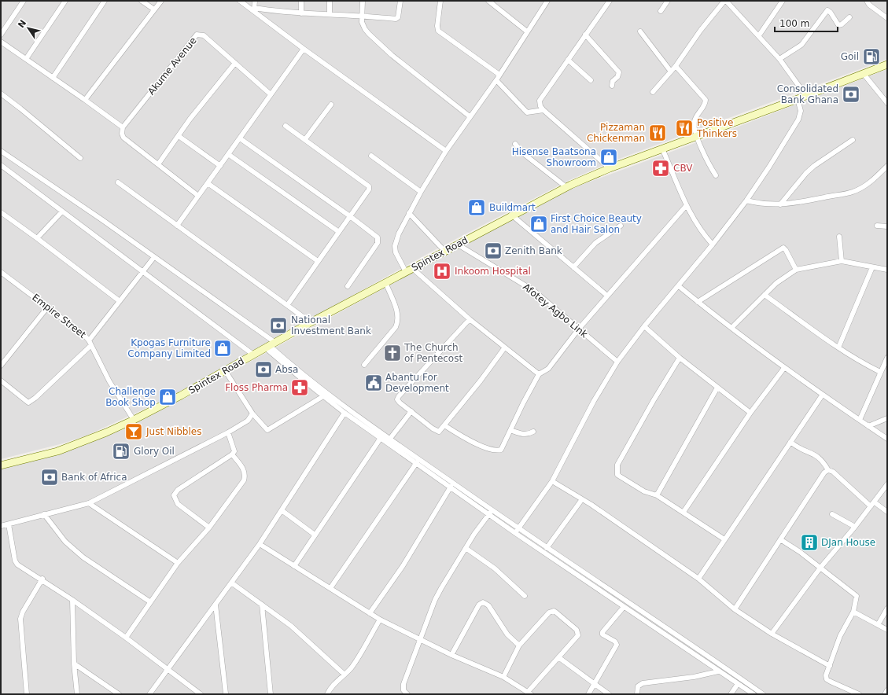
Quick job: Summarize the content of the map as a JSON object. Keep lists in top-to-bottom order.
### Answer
{
  "streets": {
    "main road": ["Spintex Road"],
    "street": ["Akume Avenue", "Afotey Agbo Link", "Empire Street"]
  },
  "crossings": [
    ["Spintex Road", "Afotey Agbo Link"],
    ["Spintex Road", "Empire Street"]
  ],
  "places": {
    "fuel station": ["Goil", "Glory Oil"],
    "bank": [
      "Consolidated Bank Ghana",
      "Zenith Bank",
      "National Investment Bank",
      "Absa",
      "Bank of Africa"
    ],
    "restaurant": ["Positive Thinkers", "Pizzaman Chickenman"],
    "shop": [
      "Hisense Baatsona Showroom",
      "Buildmart",
      "First Choice Beauty and Hair Salon",
      "Kpogas Furniture Company Limited",
      "Challenge Book Shop"
    ],
    "pharmacy": ["CBV", "Floss Pharma"],
    "hospital": ["Inkoom Hospital"],
    "church": ["The Church of Pentecost"],
    "public building": ["Abantu For Development"],
    "bar": ["Just Nibbles"],
    "building": ["DJan House"]
  },
  "scale_bar": "100 m",
  "north": "top left"
}
